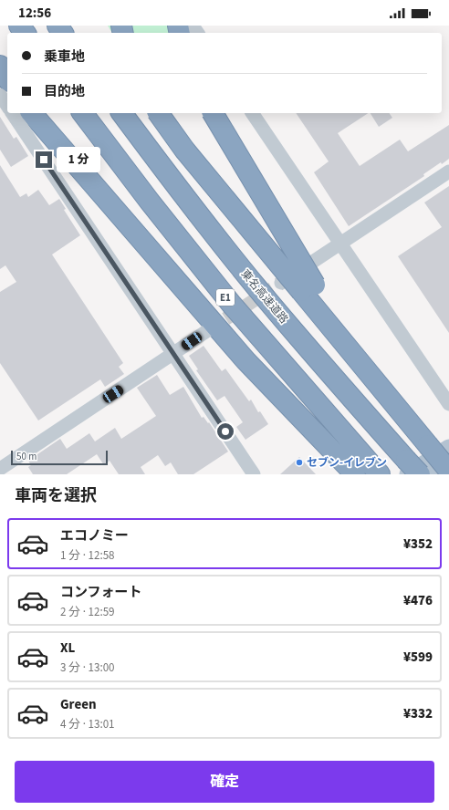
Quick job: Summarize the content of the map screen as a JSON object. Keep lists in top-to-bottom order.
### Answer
{
  "streets": {
    "highway": ["東名高速道路", "E1"]
  },
  "places": ["セブン-イレブン"],
  "scale_bar": "50 m",
  "page": {
    "status": "12:56",
    "banner": ["乗車地", "目的地"],
    "bubble": "1 分",
    "scale": "50 m",
    "heading": "車両を選択",
    "list": [
      {
        "name": "エコノミー",
        "note": "1 分 · 12:58",
        "value": "¥352"
      },
      {
        "name": "コンフォート",
        "note": "2 分 · 12:59",
        "value": "¥476"
      },
      {
        "name": "XL",
        "note": "3 分 · 13:00",
        "value": "¥599"
      },
      {
        "name": "Green",
        "note": "4 分 · 13:01",
        "value": "¥332"
      }
    ],
    "buttons": "確定"
  }
}
